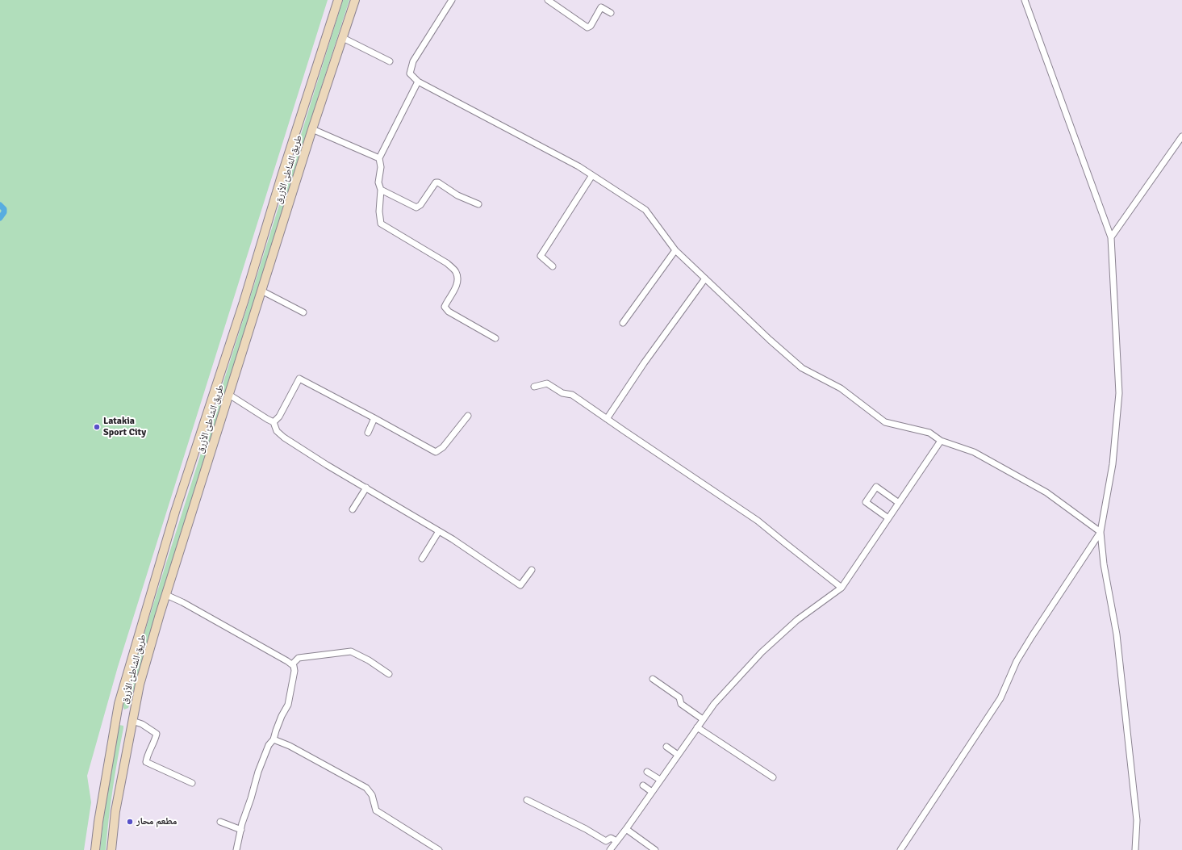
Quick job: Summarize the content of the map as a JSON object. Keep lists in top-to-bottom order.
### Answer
{
  "streets": {
    "main road": ["طريق الشاطئ الأزرق"]
  },
  "places": ["Latakia Sport City", "مطعم محار"]
}
